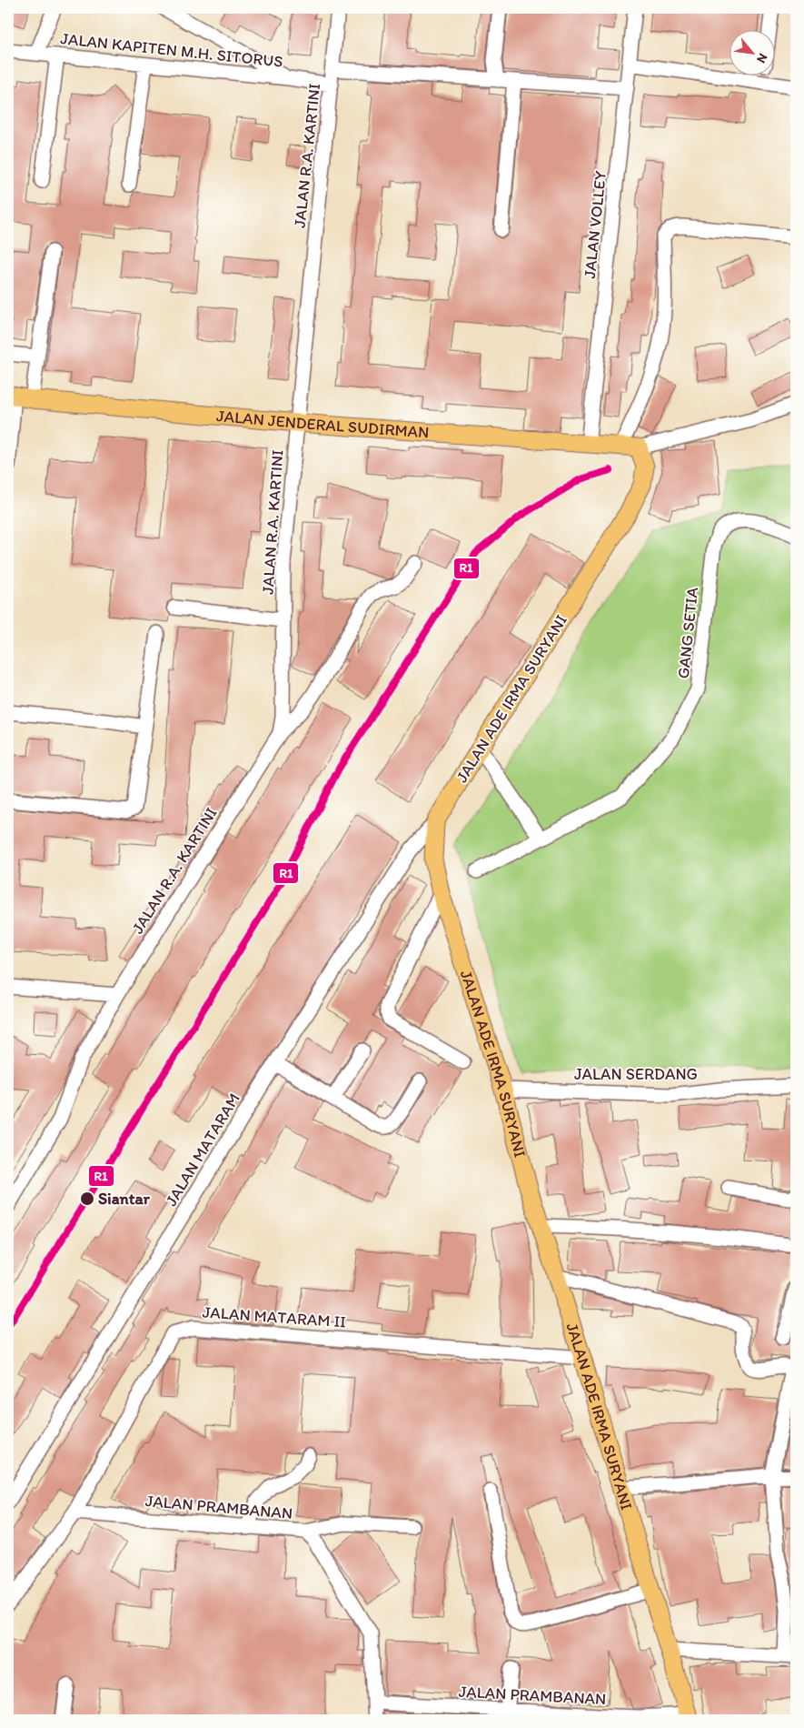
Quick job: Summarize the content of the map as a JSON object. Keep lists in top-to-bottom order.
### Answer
{
  "streets": {
    "main road": ["JALAN JENDERAL SUDIRMAN", "JALAN ADE IRMA SURYANI"],
    "street": [
      "JALAN KAPITEN M.H. SITORUS",
      "JALAN R.A. KARTINI",
      "JALAN VOLLEY",
      "GANG SETIA",
      "JALAN SERDANG",
      "JALAN MATARAM",
      "JALAN MATARAM II",
      "JALAN PRAMBANAN"
    ]
  },
  "crossings": [
    ["JALAN KAPITEN M.H. SITORUS", "JALAN R.A. KARTINI"],
    ["JALAN R.A. KARTINI", "JALAN JENDERAL SUDIRMAN"],
    ["JALAN VOLLEY", "JALAN JENDERAL SUDIRMAN"],
    ["JALAN JENDERAL SUDIRMAN", "JALAN ADE IRMA SURYANI"],
    ["JALAN ADE IRMA SURYANI", "JALAN SERDANG"],
    ["JALAN ADE IRMA SURYANI", "JALAN MATARAM"],
    ["JALAN ADE IRMA SURYANI", "JALAN MATARAM II"],
    ["JALAN ADE IRMA SURYANI", "JALAN PRAMBANAN"],
    ["JALAN MATARAM II", "JALAN PRAMBANAN"]
  ],
  "places": ["Siantar"],
  "lines": ["transit line R1"],
  "north": "bottom right"
}
